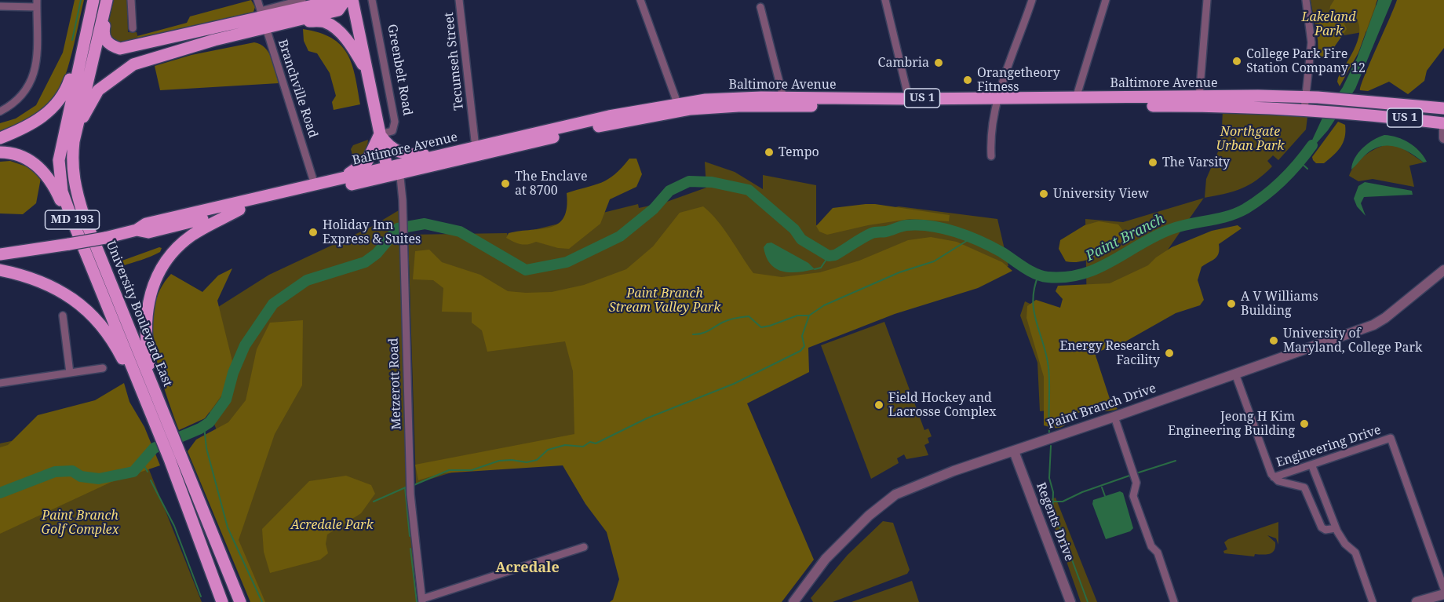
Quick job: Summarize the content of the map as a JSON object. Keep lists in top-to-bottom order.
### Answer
{
  "streets": {
    "main road": [
      "Baltimore Avenue",
      "US 1",
      "MD 193",
      "University Boulevard East"
    ],
    "street": [
      "Tecumseh Street",
      "Greenbelt Road",
      "Branchville Road",
      "Metzerott Road",
      "Paint Branch Drive",
      "Engineering Drive",
      "Regents Drive"
    ]
  },
  "crossings": [
    ["Tecumseh Street", "Baltimore Avenue"],
    ["Baltimore Avenue", "Branchville Road"],
    ["Baltimore Avenue", "Metzerott Road"],
    ["Paint Branch Drive", "Engineering Drive"],
    ["Paint Branch Drive", "Regents Drive"]
  ],
  "districts": ["Acredale"],
  "water": ["Paint Branch"],
  "parks": [
    "Lakeland Park",
    "Northgate Urban Park",
    "Paint Branch Stream Valley Park",
    "Paint Branch Golf Complex",
    "Acredale Park"
  ],
  "places": [
    "College Park Fire Station Company 12",
    "Cambria",
    "Orangetheory Fitness",
    "Tempo",
    "The Varsity",
    "The Enclave at 8700",
    "University View",
    "Holiday Inn Express & Suites",
    "A V Williams Building",
    "University of Maryland, College Park",
    "Energy Research Facility",
    "Field Hockey and Lacrosse Complex",
    "Jeong H Kim Engineering Building"
  ]
}
